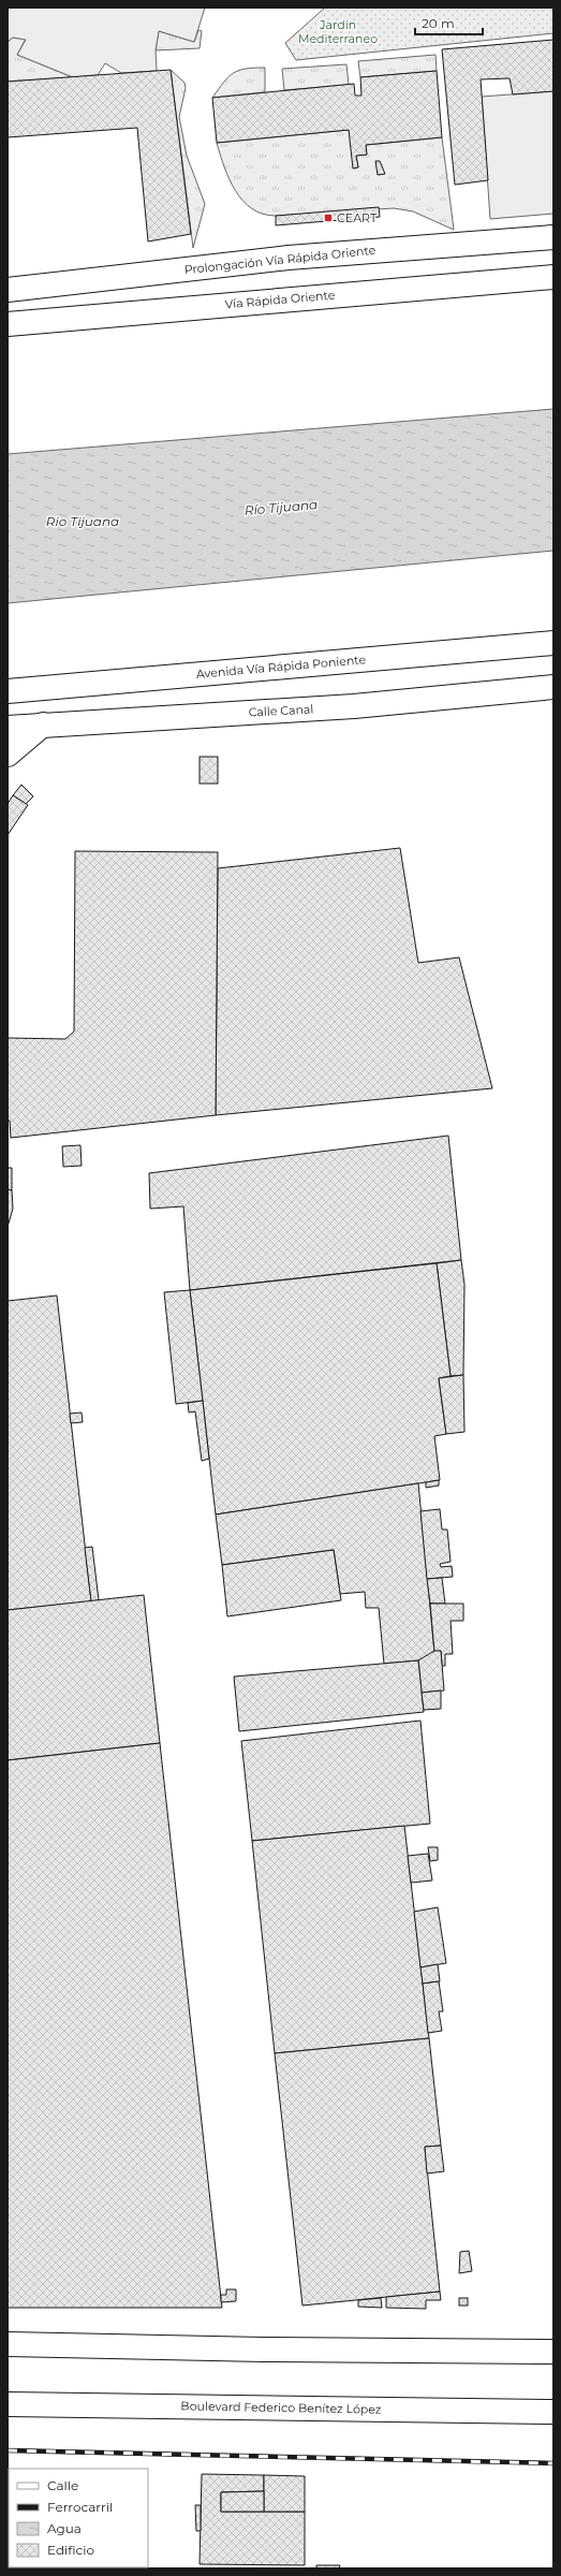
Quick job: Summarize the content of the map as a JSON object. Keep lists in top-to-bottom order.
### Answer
{
  "streets": {
    "main road": [
      "Prolongación Vía Rápida Oriente",
      "Vía Rápida Oriente",
      "Avenida Vía Rápida Poniente",
      "Calle Canal",
      "Boulevard Federico Benítez López"
    ]
  },
  "water": ["Río Tijuana", "Rio Tijuana"],
  "parks": ["Jardin Mediterraneo"],
  "places": {
    "transit": ["CEART"]
  },
  "legend": [
    "Calle",
    "Ferrocarril",
    "Agua",
    "Edificio"
  ],
  "scale_bar": "20 m"
}
